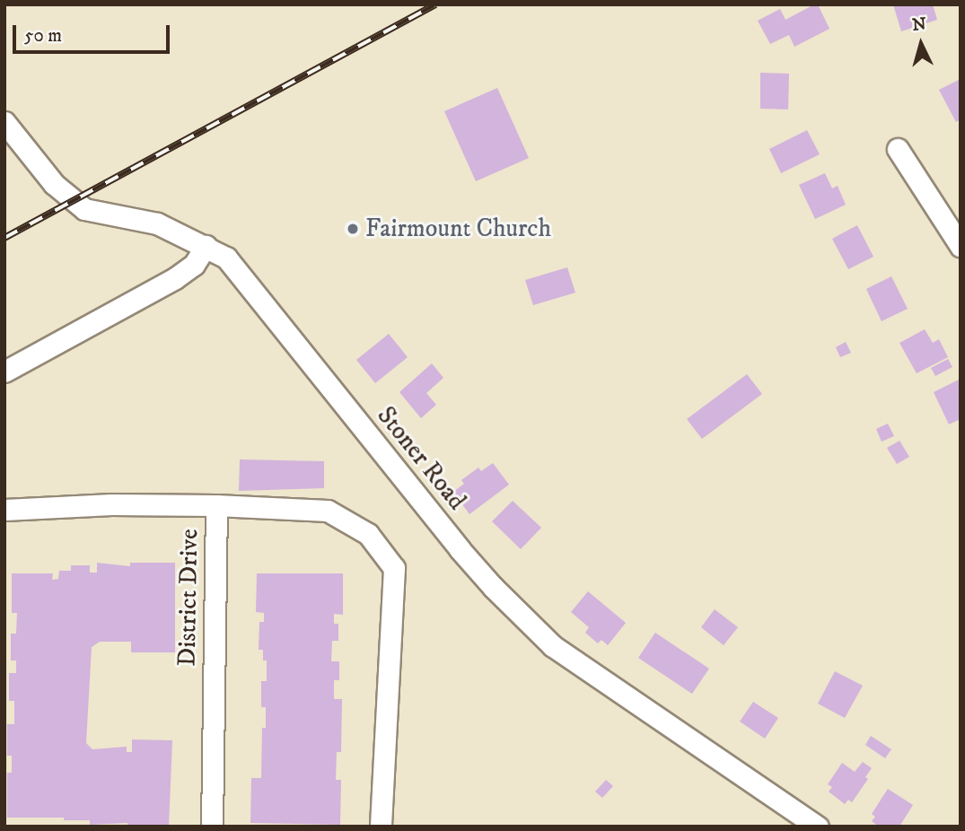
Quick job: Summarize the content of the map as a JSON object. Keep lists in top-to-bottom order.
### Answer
{
  "streets": {
    "street": ["Stoner Road", "District Drive"]
  },
  "places": ["Fairmount Church"],
  "scale_bar": "50 m",
  "north": "top"
}
